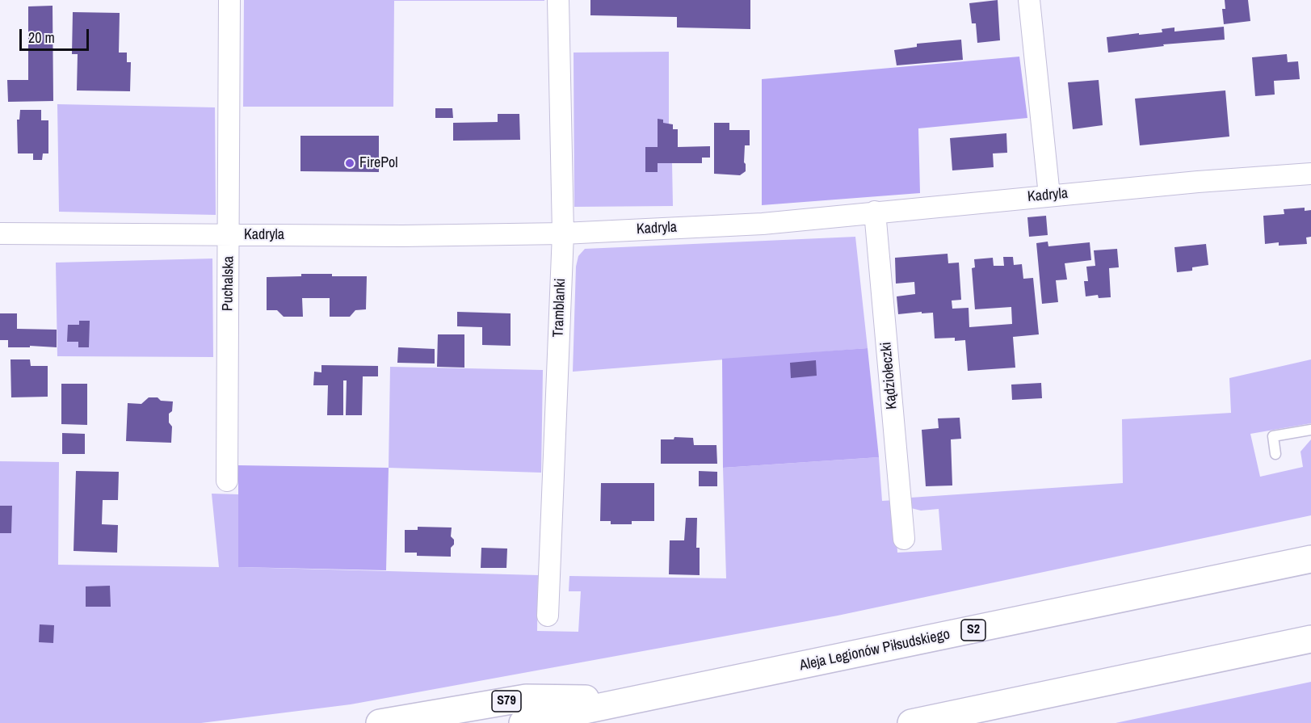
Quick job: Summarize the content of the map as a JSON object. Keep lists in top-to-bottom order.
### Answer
{
  "streets": {
    "highway": ["S2", "Aleja Legionów Piłsudskiego", "S79"],
    "street": [
      "Kadryla",
      "Puchalska",
      "Tramblanki",
      "Kądziołeczki"
    ]
  },
  "crossings": [
    ["Kadryla", "Puchalska"],
    ["Kadryla", "Tramblanki"],
    ["Kadryla", "Kądziołeczki"],
    ["Aleja Legionów Piłsudskiego", "S79"]
  ],
  "places": ["FirePol"],
  "scale_bar": "20 m"
}
